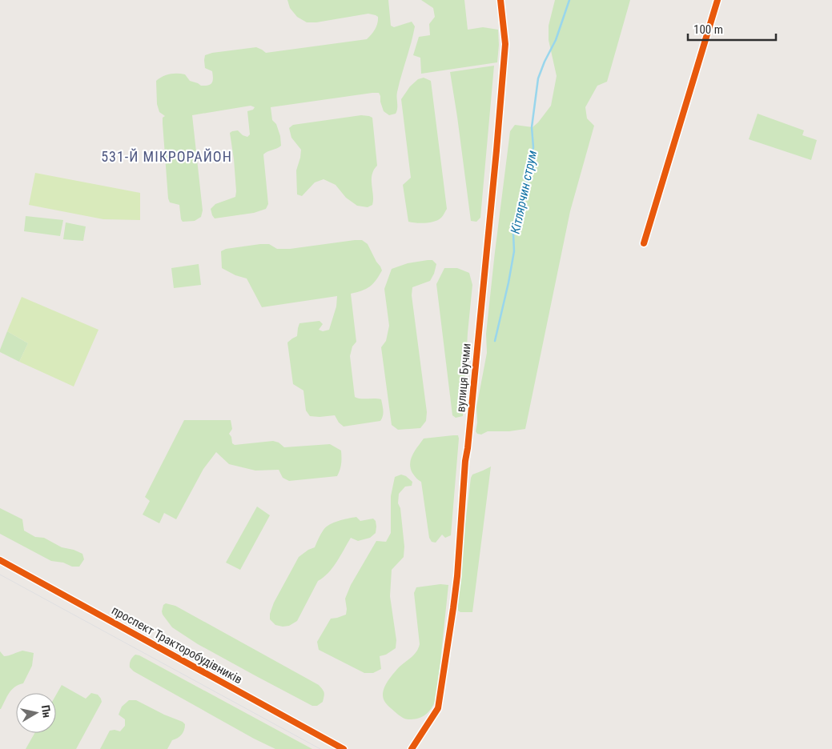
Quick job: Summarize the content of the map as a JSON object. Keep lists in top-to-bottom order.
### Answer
{
  "streets": {
    "street": ["вулиця Бучми", "проспект Тракторобудівників"]
  },
  "districts": ["531-Й МІКРОРАЙОН"],
  "water": ["Кітлярчин струм"],
  "scale_bar": "100 m",
  "north": "right"
}
